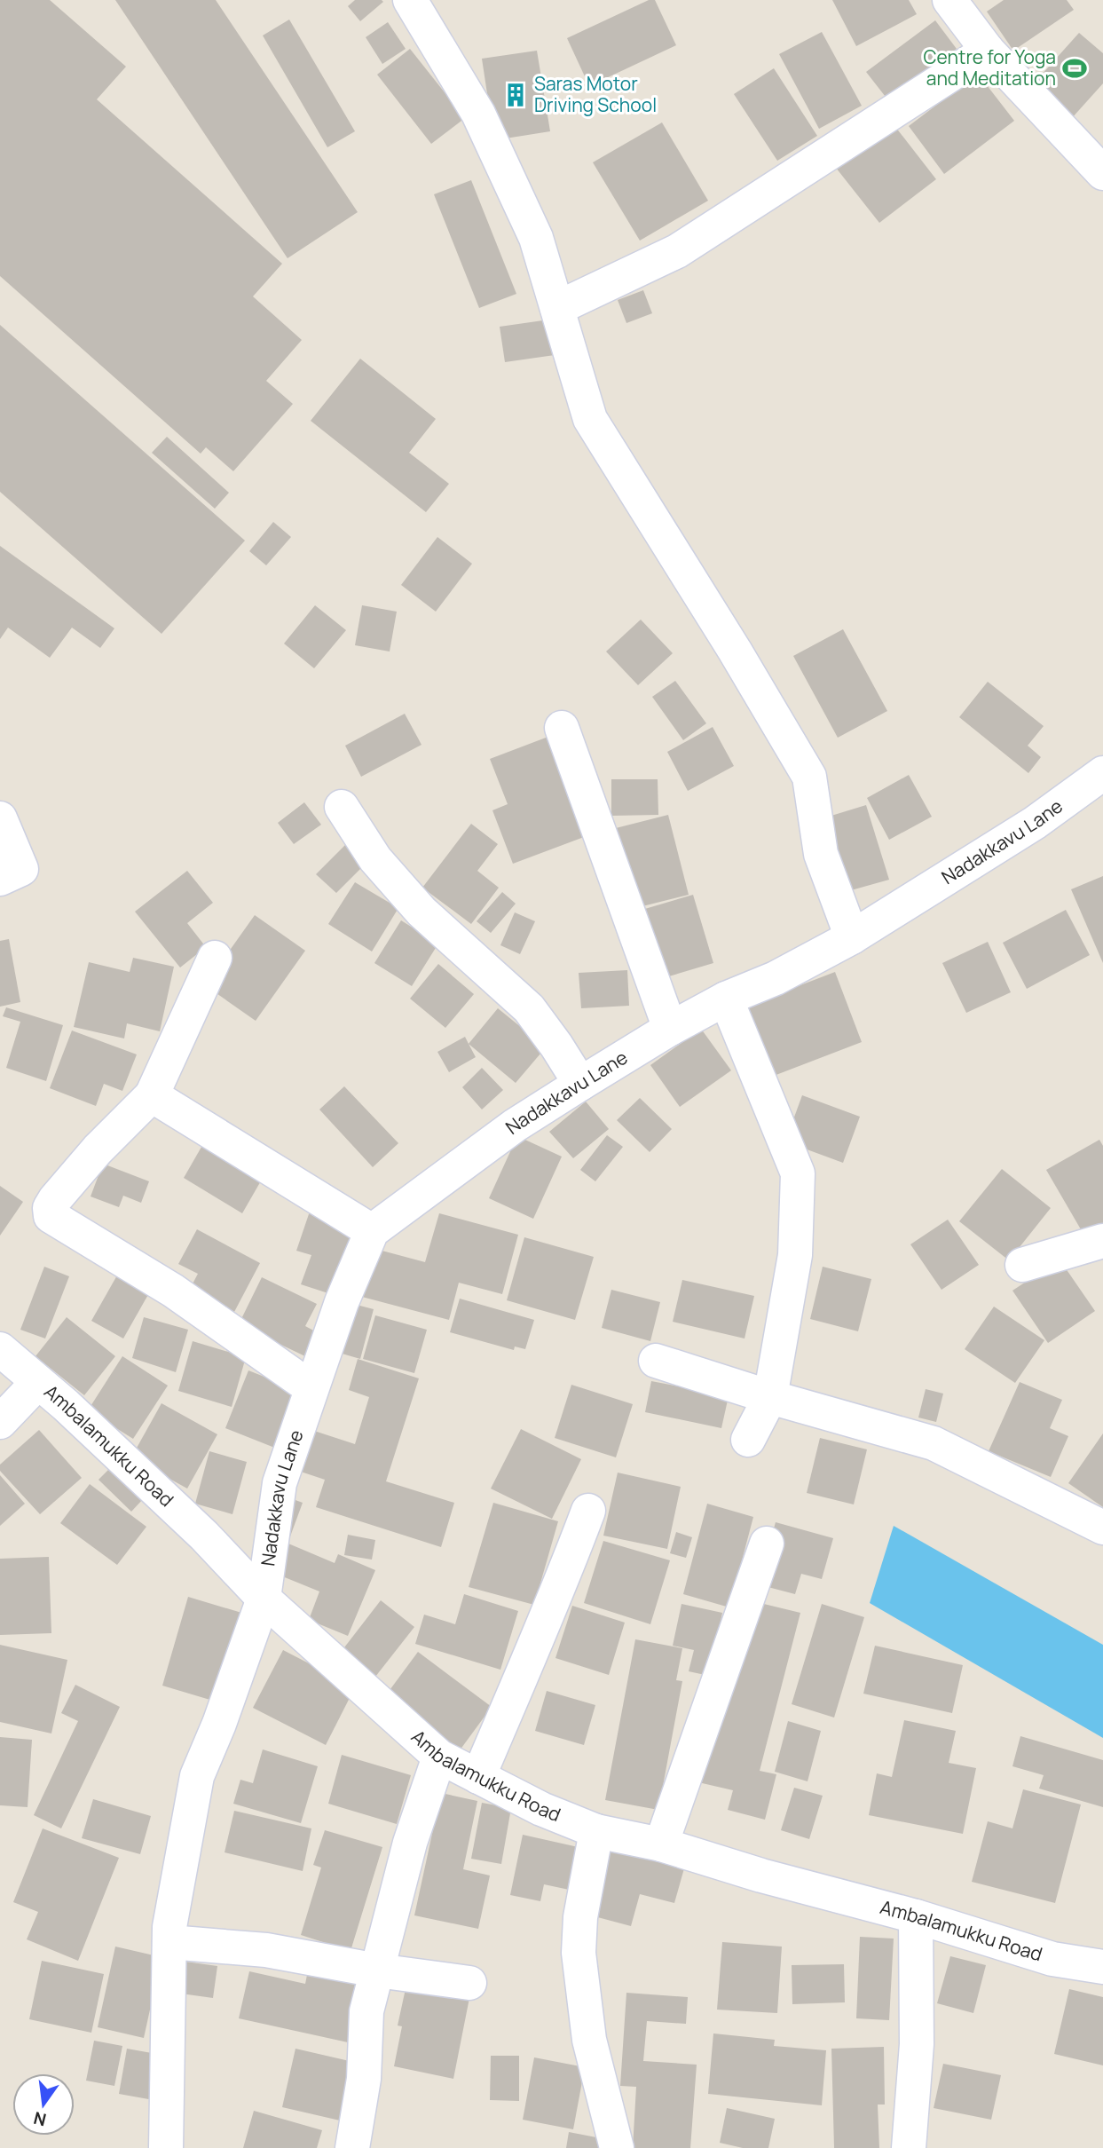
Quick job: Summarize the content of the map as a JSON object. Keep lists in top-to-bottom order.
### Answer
{
  "streets": {
    "street": ["Nadakkavu Lane", "Ambalamukku Road"]
  },
  "crossings": [
    ["Nadakkavu Lane", "Ambalamukku Road"]
  ],
  "places": {
    "sports": ["Centre for Yoga and Meditation"],
    "building": ["Saras Motor Driving School"]
  },
  "north": "bottom"
}
